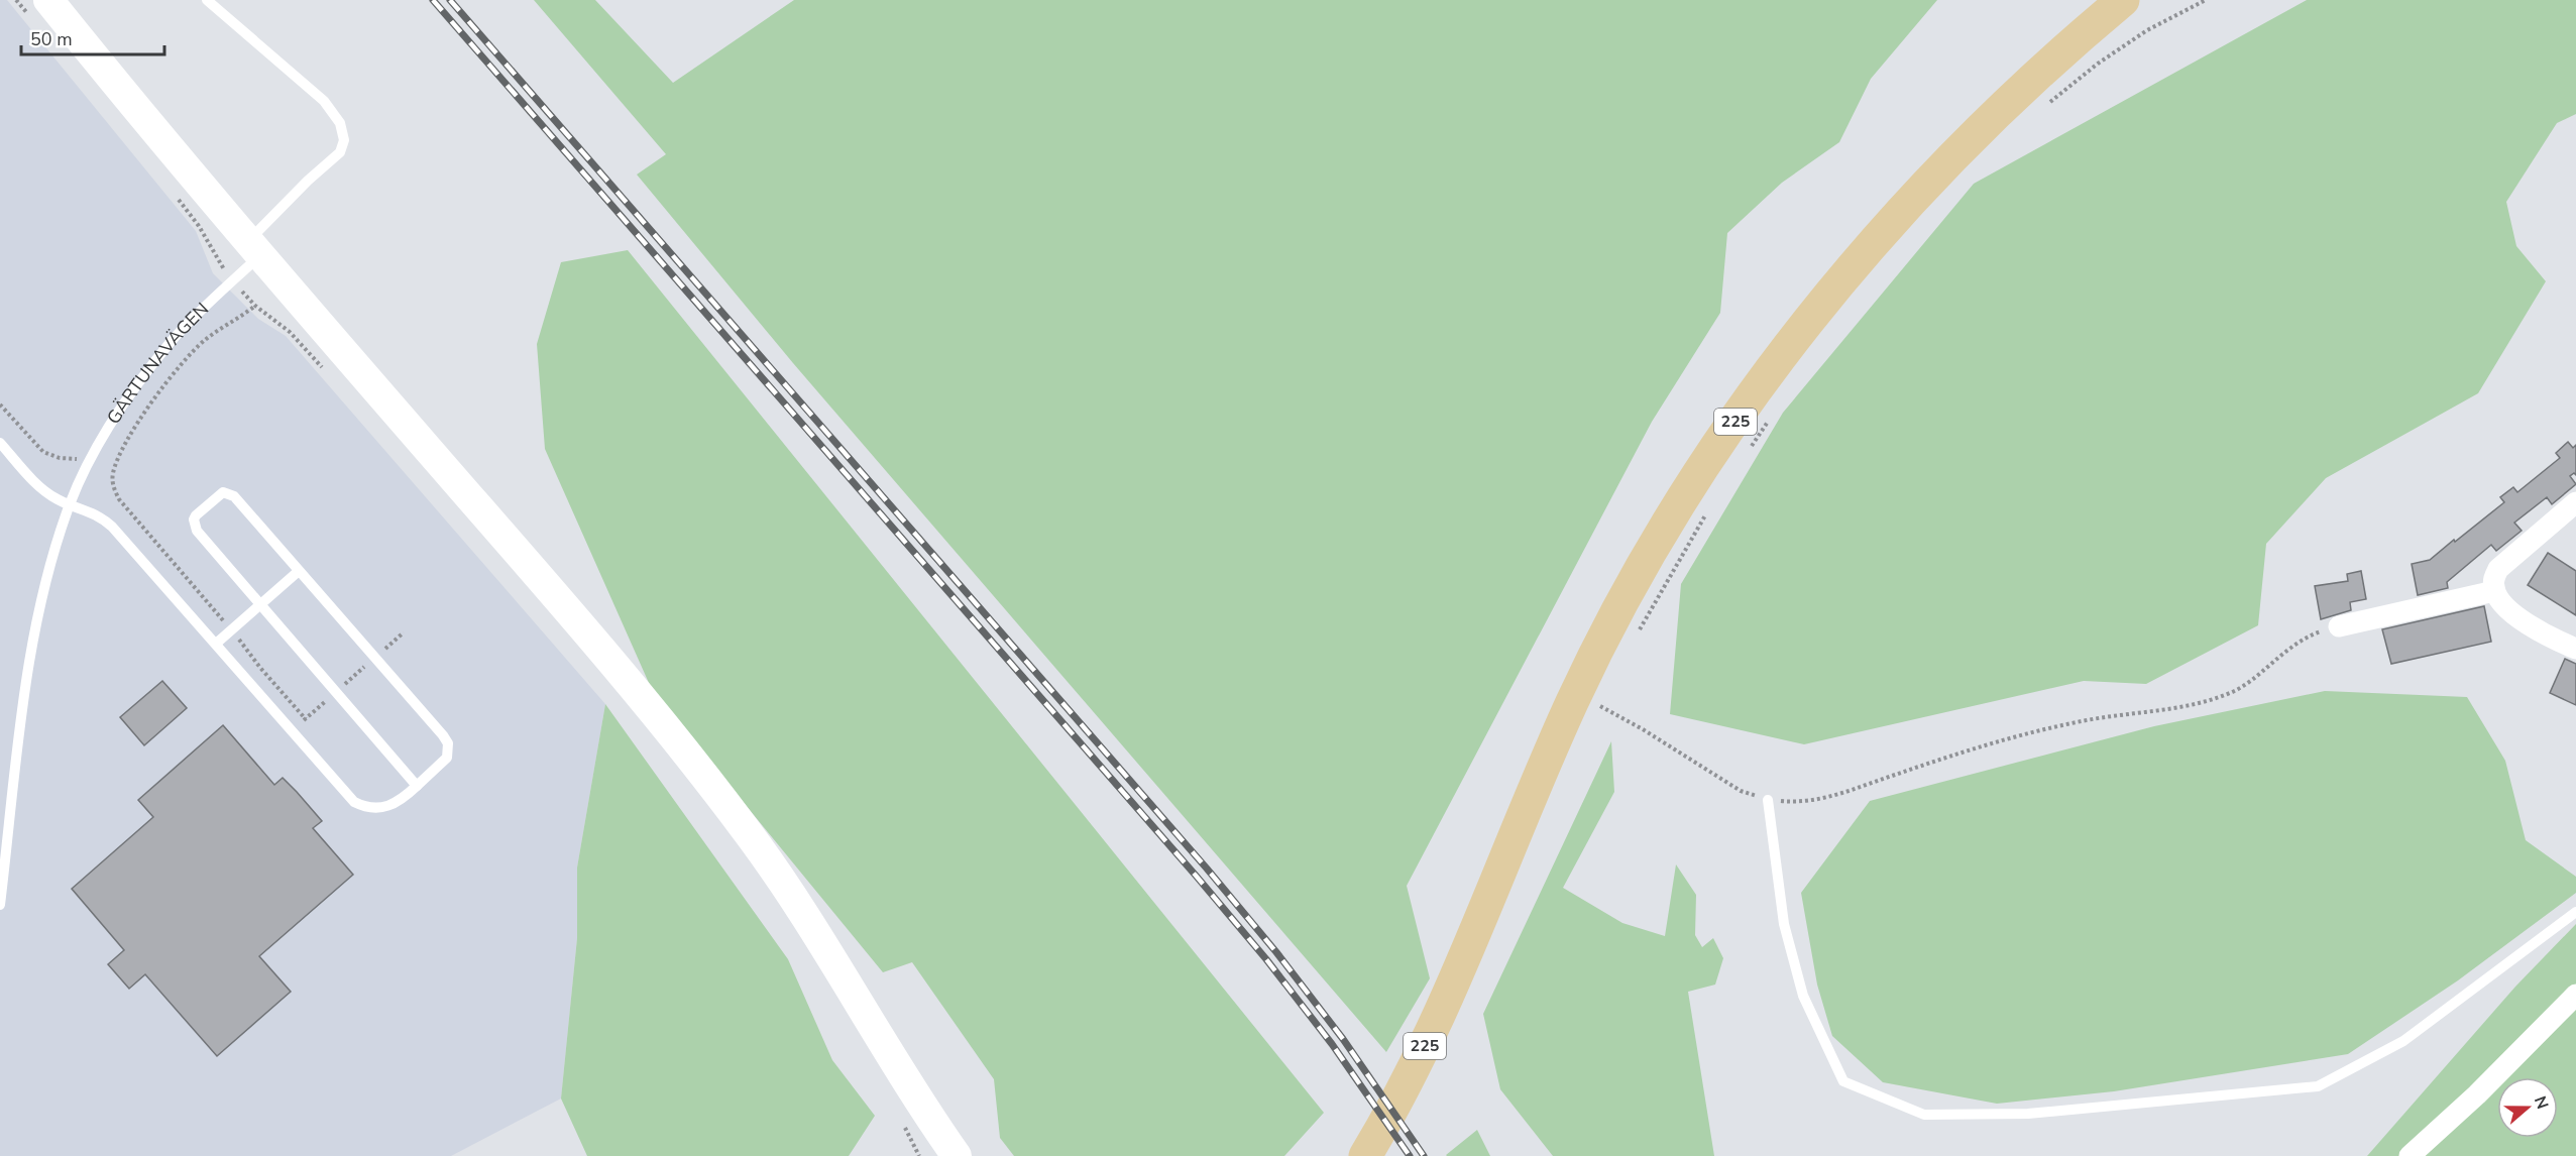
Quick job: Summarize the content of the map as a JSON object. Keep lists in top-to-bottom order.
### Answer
{
  "streets": {
    "main road": ["225"],
    "lane": ["GÄRTUNAVÄGEN"]
  },
  "scale_bar": "50 m",
  "north": "right"
}
